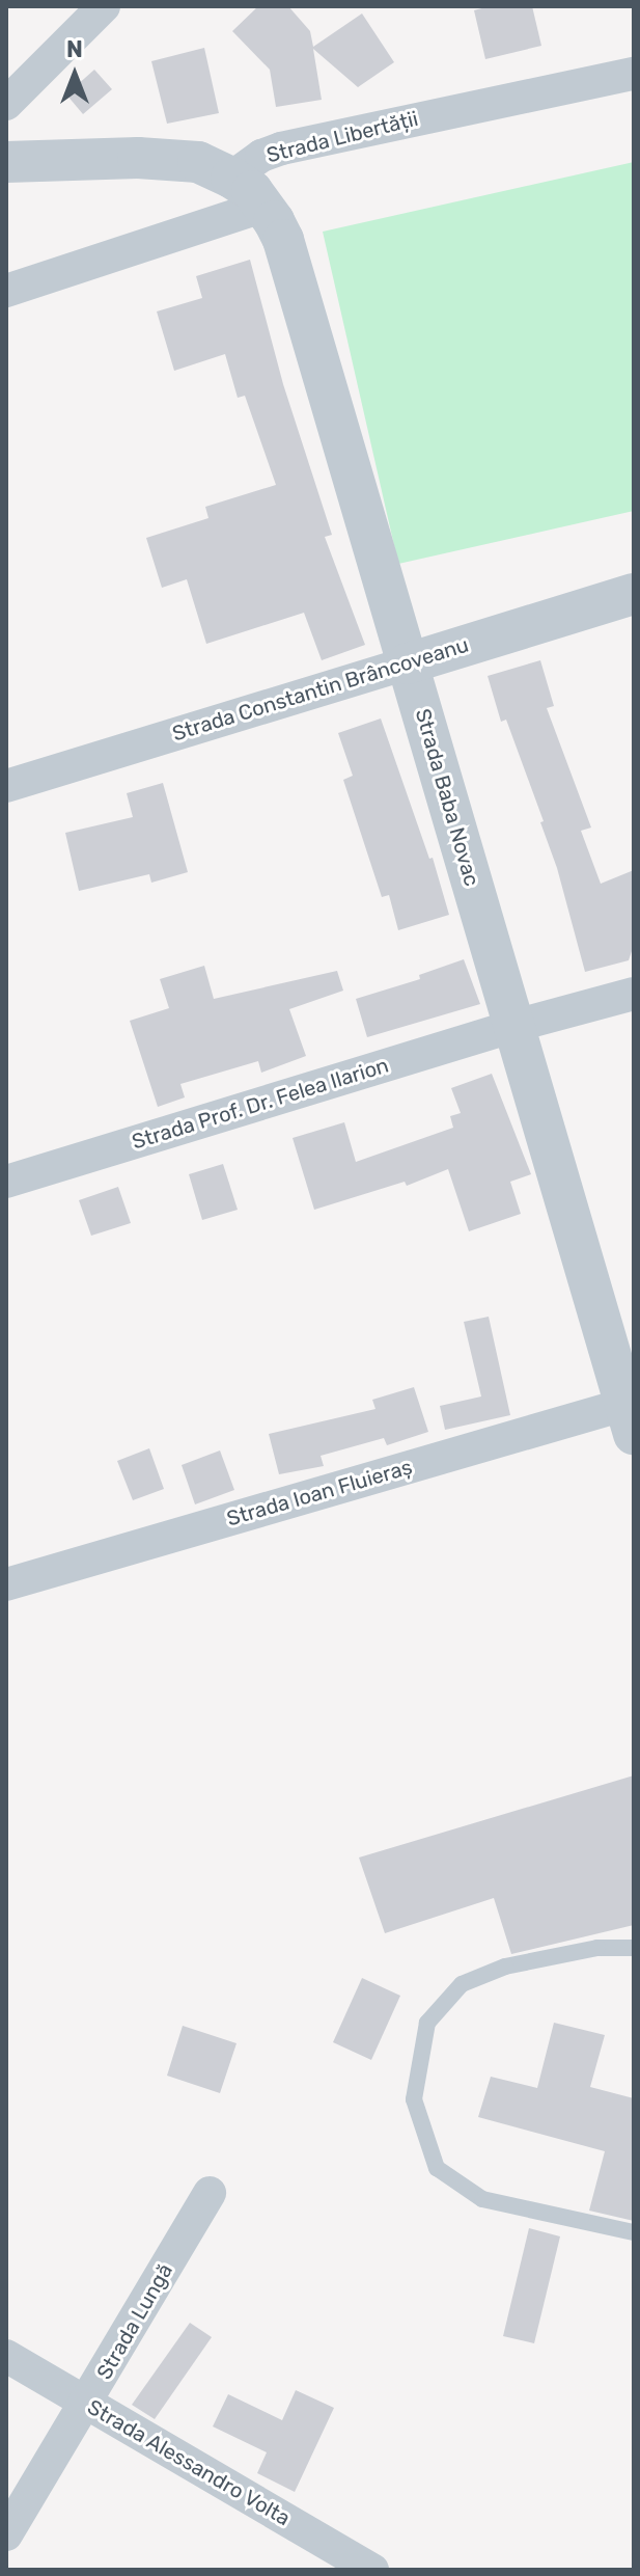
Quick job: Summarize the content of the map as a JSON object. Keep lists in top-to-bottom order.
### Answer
{
  "streets": {
    "street": [
      "Strada Libertății",
      "Strada Constantin Brâncoveanu",
      "Strada Baba Novac",
      "Strada Prof. Dr. Felea Ilarion",
      "Strada Ioan Fluieraș",
      "Strada Lungă",
      "Strada Alessandro Volta"
    ]
  },
  "crossings": [
    ["Strada Libertății", "Strada Baba Novac"],
    ["Strada Constantin Brâncoveanu", "Strada Baba Novac"],
    ["Strada Baba Novac", "Strada Prof. Dr. Felea Ilarion"],
    ["Strada Baba Novac", "Strada Ioan Fluieraș"],
    ["Strada Lungă", "Strada Alessandro Volta"]
  ],
  "north": "top"
}
